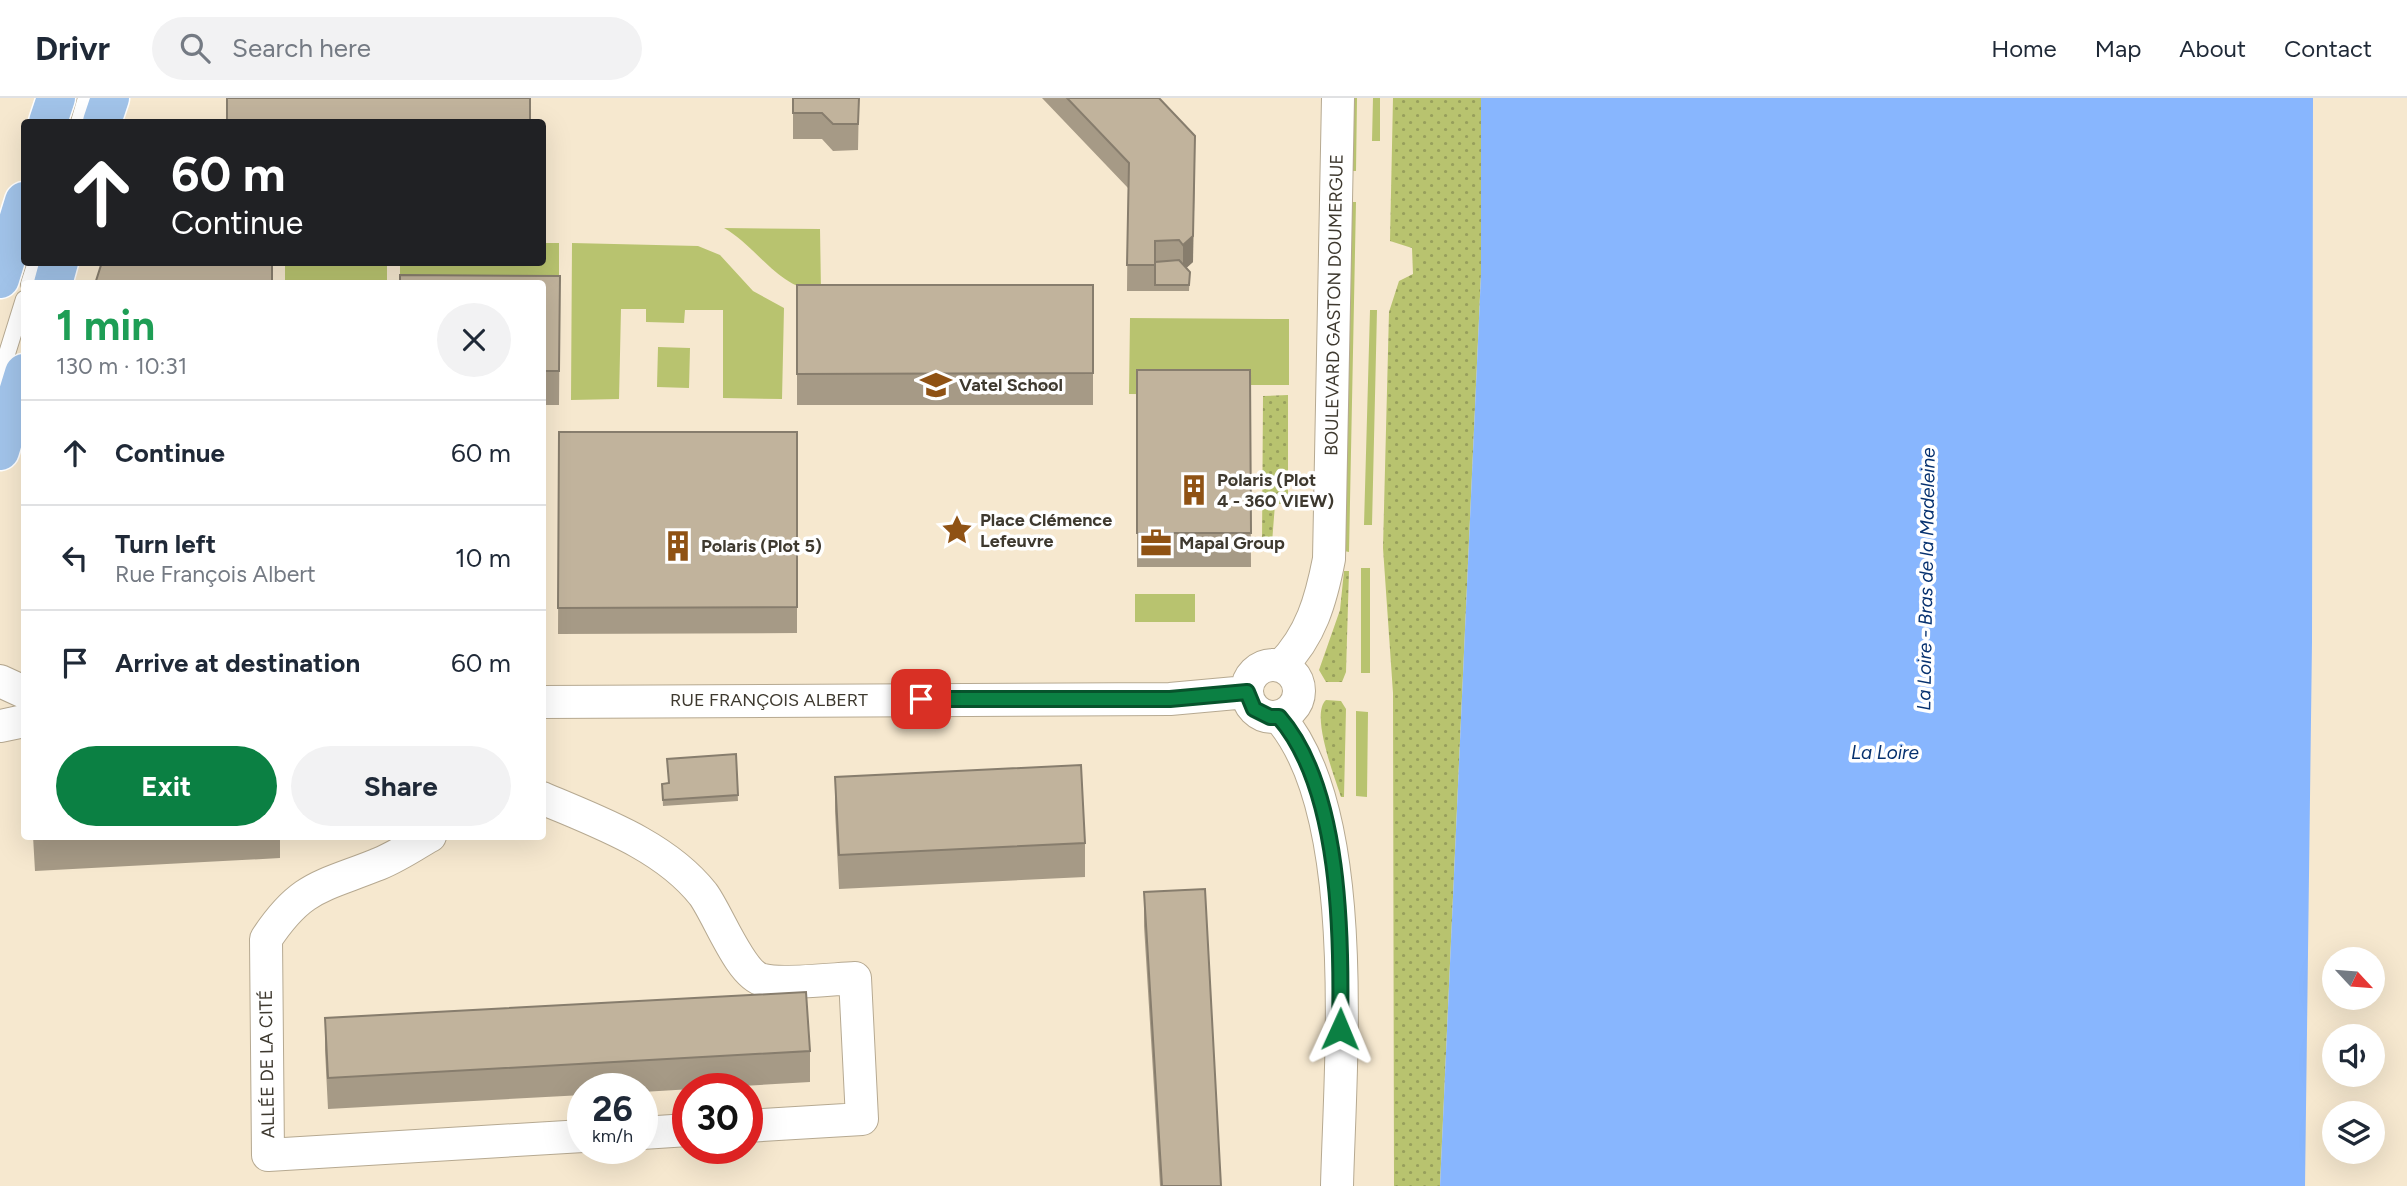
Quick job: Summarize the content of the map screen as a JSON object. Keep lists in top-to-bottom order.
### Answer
{
  "streets": {
    "street": ["BOULEVARD GASTON DOUMERGUE", "RUE FRANÇOIS ALBERT", "ALLÉE DE LA CITÉ"]
  },
  "crossings": [
    ["BOULEVARD GASTON DOUMERGUE", "RUE FRANÇOIS ALBERT"]
  ],
  "water": ["La Loire - Bras de la Madeleine", "La Loire"],
  "places": {
    "school or university": ["Vatel School"],
    "building": ["Polaris (Plot 4 - 360 VIEW)", "Polaris (Plot 5)"],
    "place": ["Place Clémence Lefeuvre"],
    "office": ["Mapal Group"]
  },
  "north": "bottom right",
  "page": {
    "header": "Drivr",
    "search": "Search here",
    "nav": [
      "Home",
      "Map",
      "About",
      "Contact"
    ],
    "turn": ["60 m", "Continue"],
    "heading": ["1 min", "130 m · 10:31"],
    "list": [
      {
        "name": "Continue",
        "value": "60 m"
      },
      {
        "name": "Turn left",
        "note": "Rue François Albert",
        "value": "10 m"
      },
      {
        "name": "Arrive at destination",
        "value": "60 m"
      }
    ],
    "buttons": ["Exit", "Share"],
    "speed": "26 km/h",
    "limit": "30"
  }
}
